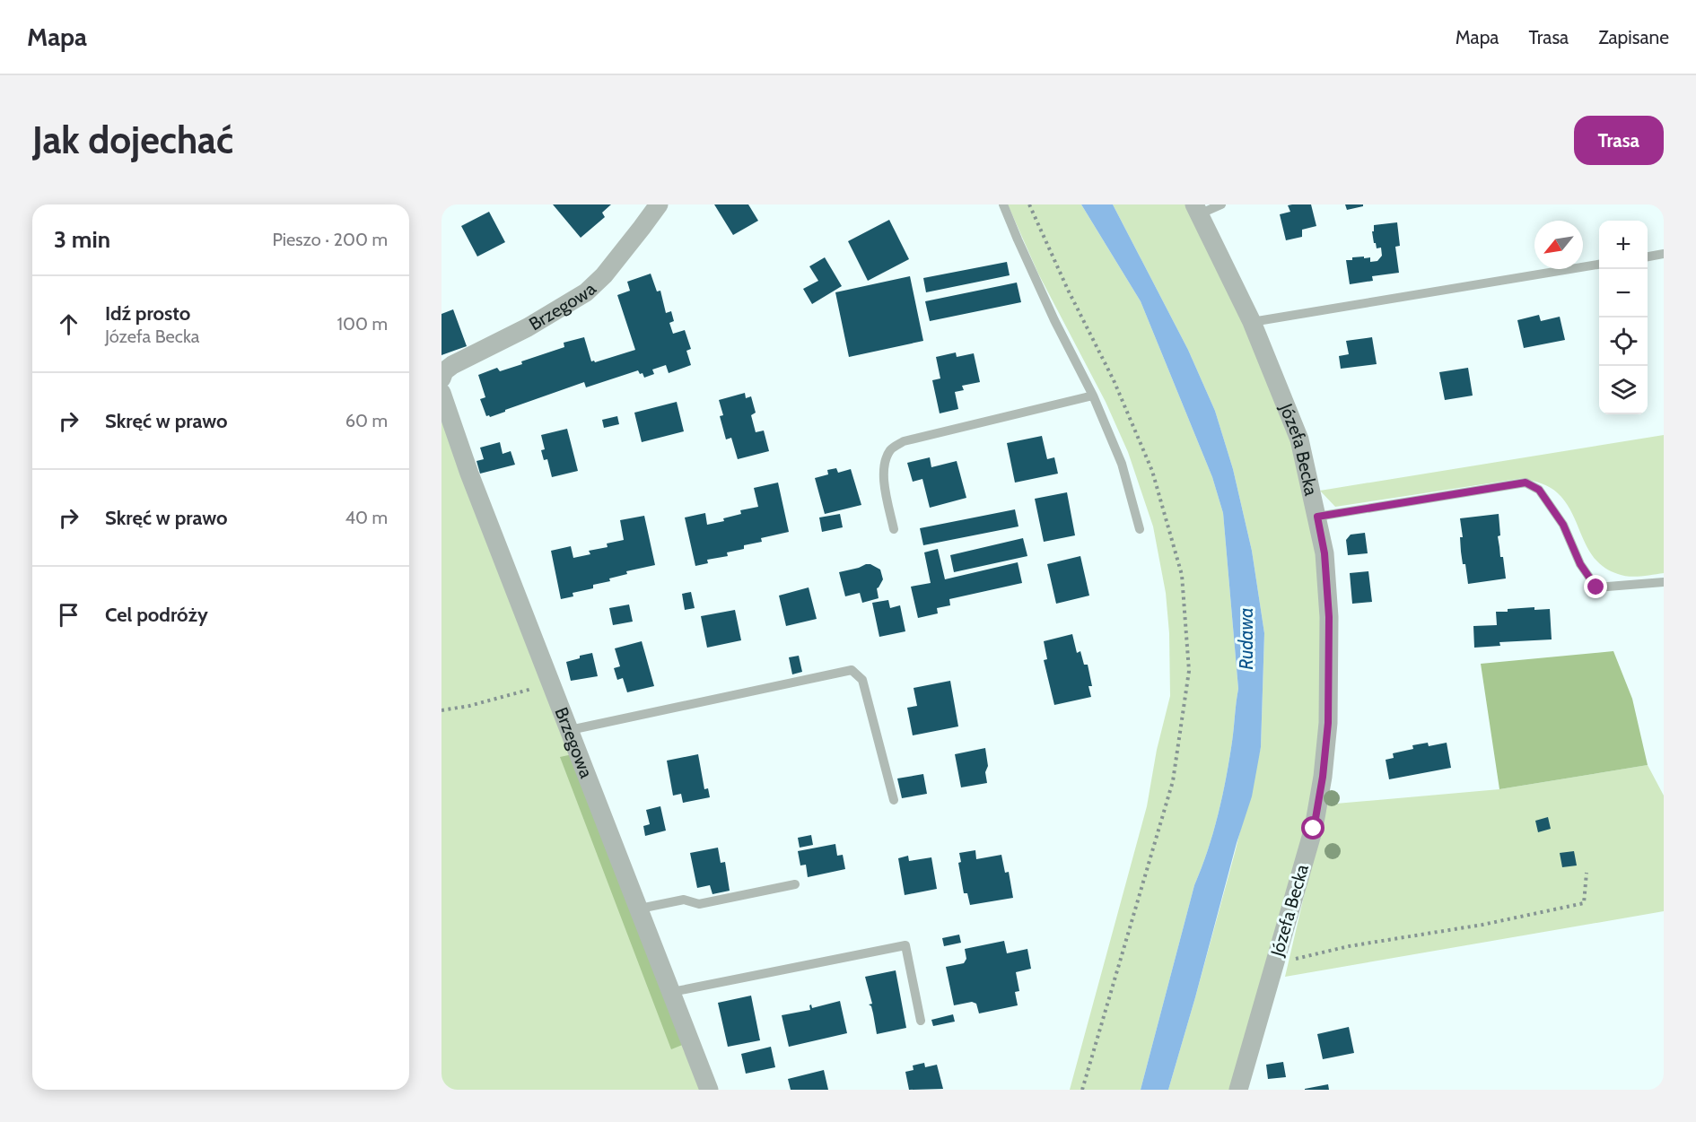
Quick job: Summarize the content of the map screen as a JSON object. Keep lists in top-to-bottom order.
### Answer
{
  "streets": {
    "street": ["Brzegowa", "Józefa Becka"]
  },
  "water": ["Rudawa"],
  "north": "bottom left",
  "page": {
    "header": "Mapa",
    "nav": ["Mapa", "Trasa", "Zapisane"],
    "buttons": "Trasa",
    "title": "Jak dojechać",
    "heading": ["3 min", "Pieszo · 200 m"],
    "map_buttons": ["+", "−"],
    "list": [
      ["Idź prosto", "Józefa Becka", "100 m"],
      ["Skręć w prawo", "60 m"],
      ["Skręć w prawo", "40 m"],
      "Cel podróży"
    ]
  }
}
